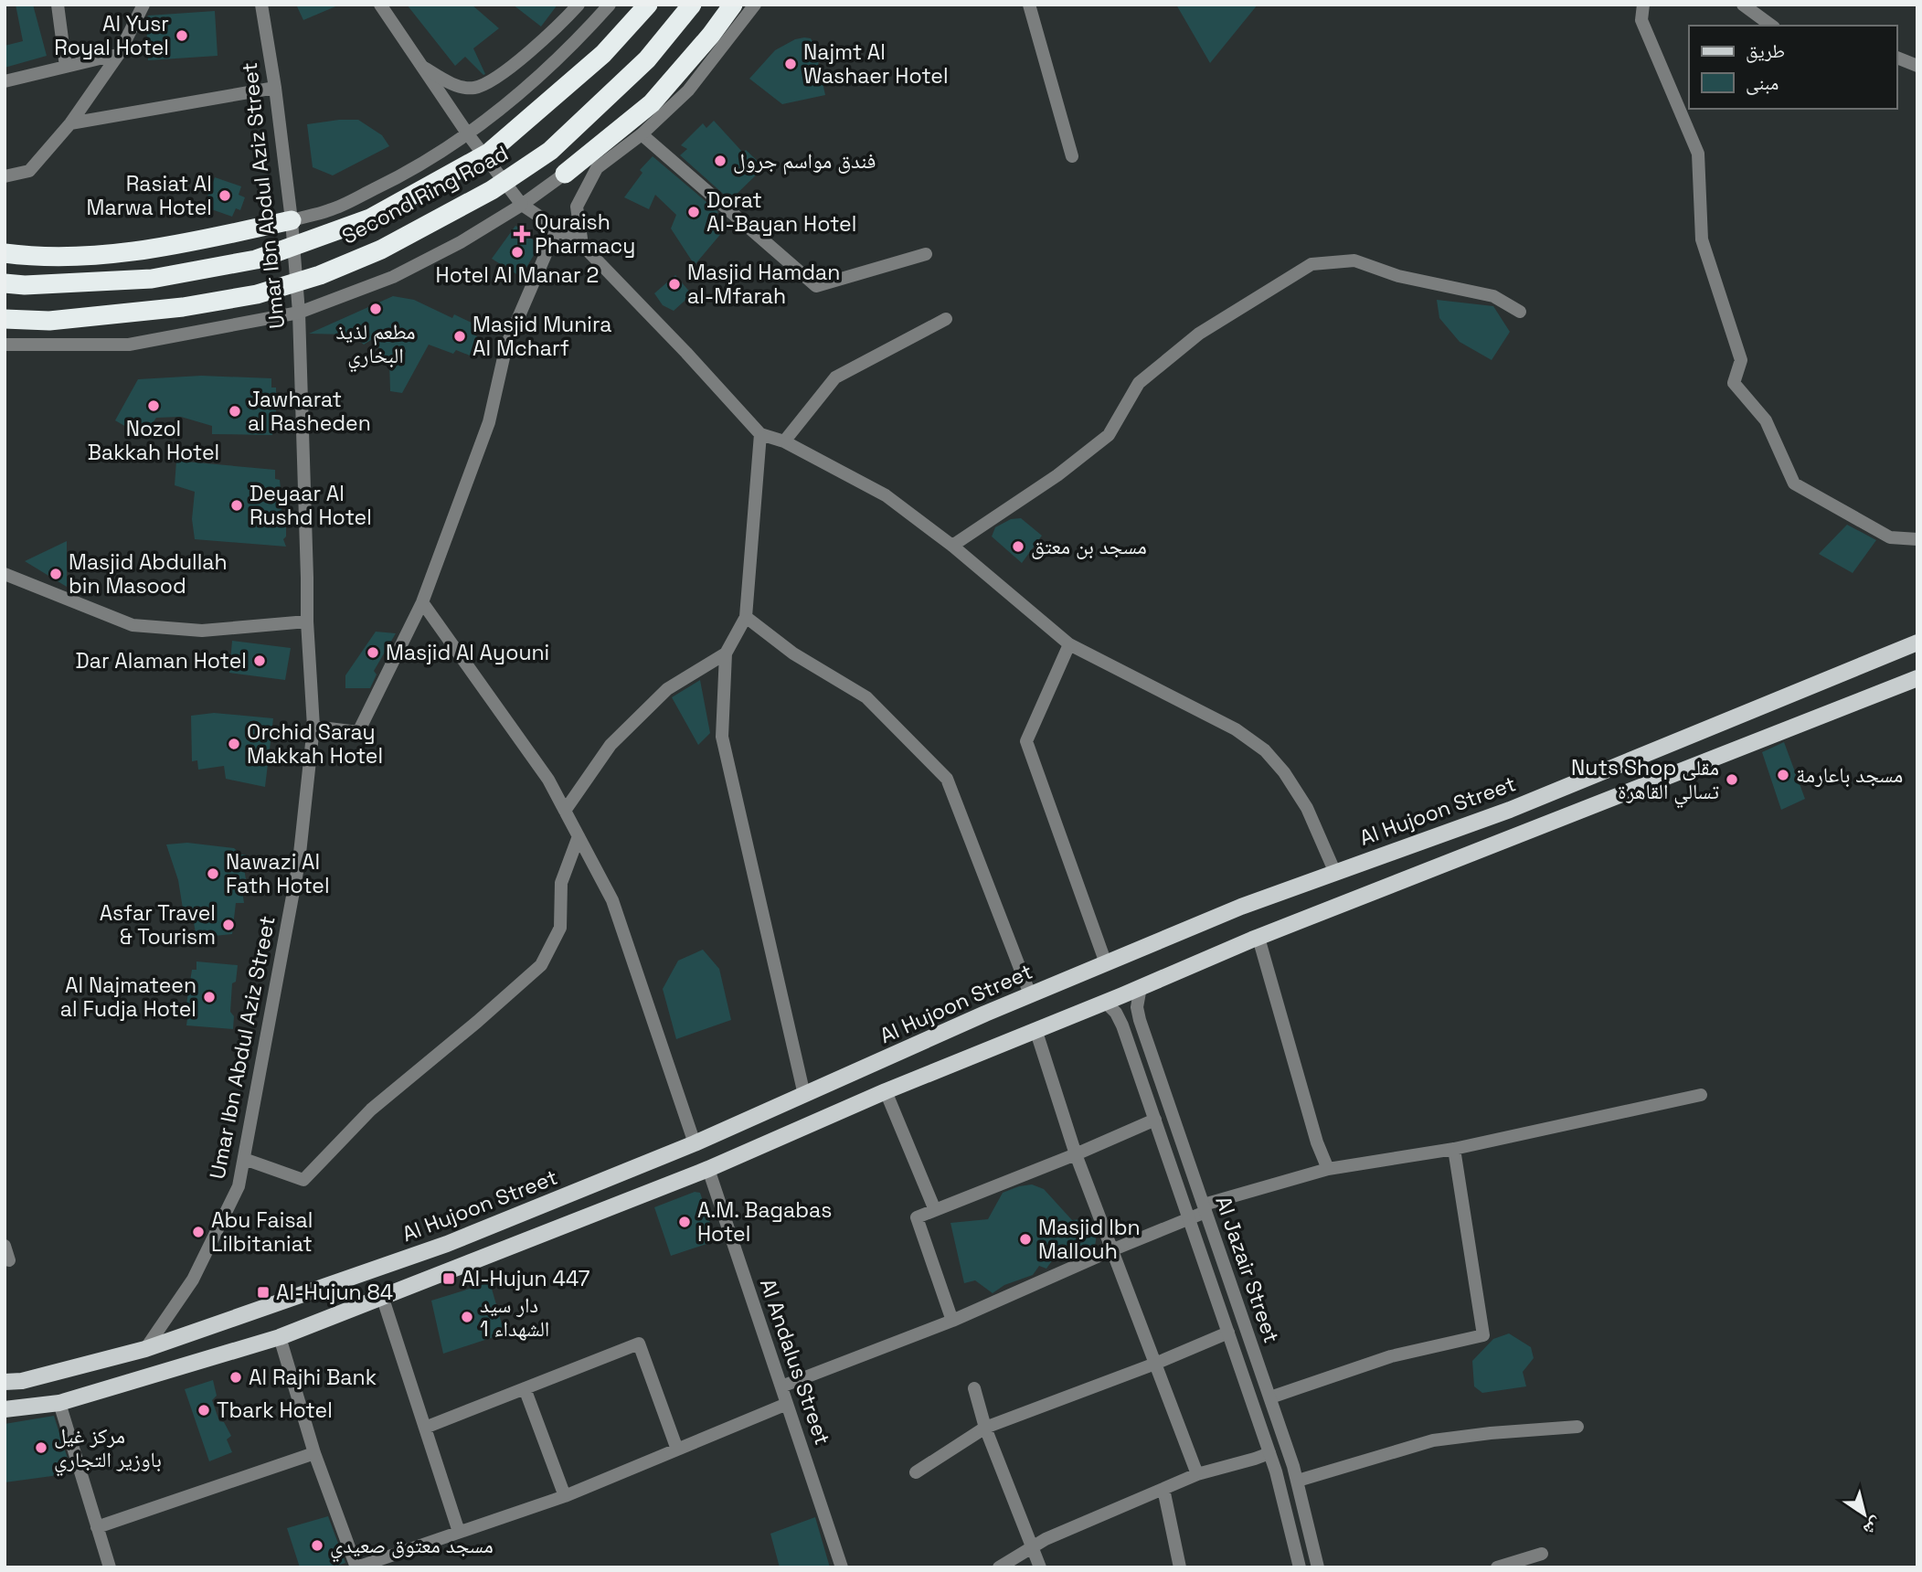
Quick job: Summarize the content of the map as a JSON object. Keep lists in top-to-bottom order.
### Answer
{
  "streets": {
    "highway": ["Second Ring Road"],
    "main road": ["Al Hujoon Street"],
    "street": ["Umar Ibn Abdul Aziz Street", "Al Jazair Street", "Al Andalus Street"]
  },
  "crossings": [
    ["Umar Ibn Abdul Aziz Street", "Al Hujoon Street"]
  ],
  "places": {
    "other": [
      "Al Yusr Royal Hotel",
      "Najmt Al Washaer Hotel",
      "فندق مواسم جرول",
      "Rasiat Al Marwa Hotel",
      "Dorat Al-Bayan Hotel",
      "Hotel Al Manar 2",
      "Masjid Hamdan al-Mfarah",
      "مطعم لذيذ البخاري",
      "Masjid Munira Al Mcharf",
      "Nozol Bakkah Hotel",
      "Jawharat al Rasheden",
      "Deyaar Al Rushd Hotel",
      "مسجد بن معتق",
      "Masjid Abdullah bin Masood",
      "Masjid Al Ayouni",
      "Dar Alaman Hotel",
      "Orchid Saray Makkah Hotel",
      "مسجد باعارمة",
      "Nuts Shop مقلى تسالي القاهرة",
      "Nawazi Al Fath Hotel",
      "Asfar Travel & Tourism",
      "Al Najmateen al Fudja Hotel",
      "A.M. Bagabas Hotel",
      "Abu Faisal Lilbitaniat",
      "Masjid Ibn Mallouh",
      "دار سيد الشهداء 1",
      "Al Rajhi Bank",
      "Tbark Hotel",
      "مركز غيل باوزير التجاري",
      "مسجد معتوق صعيدي"
    ],
    "health": ["Quraish Pharmacy"],
    "transit": ["Al-Hujun 447", "Al-Hujun 84"]
  },
  "legend": ["طريق", "مبنى"],
  "north": "bottom right"
}
